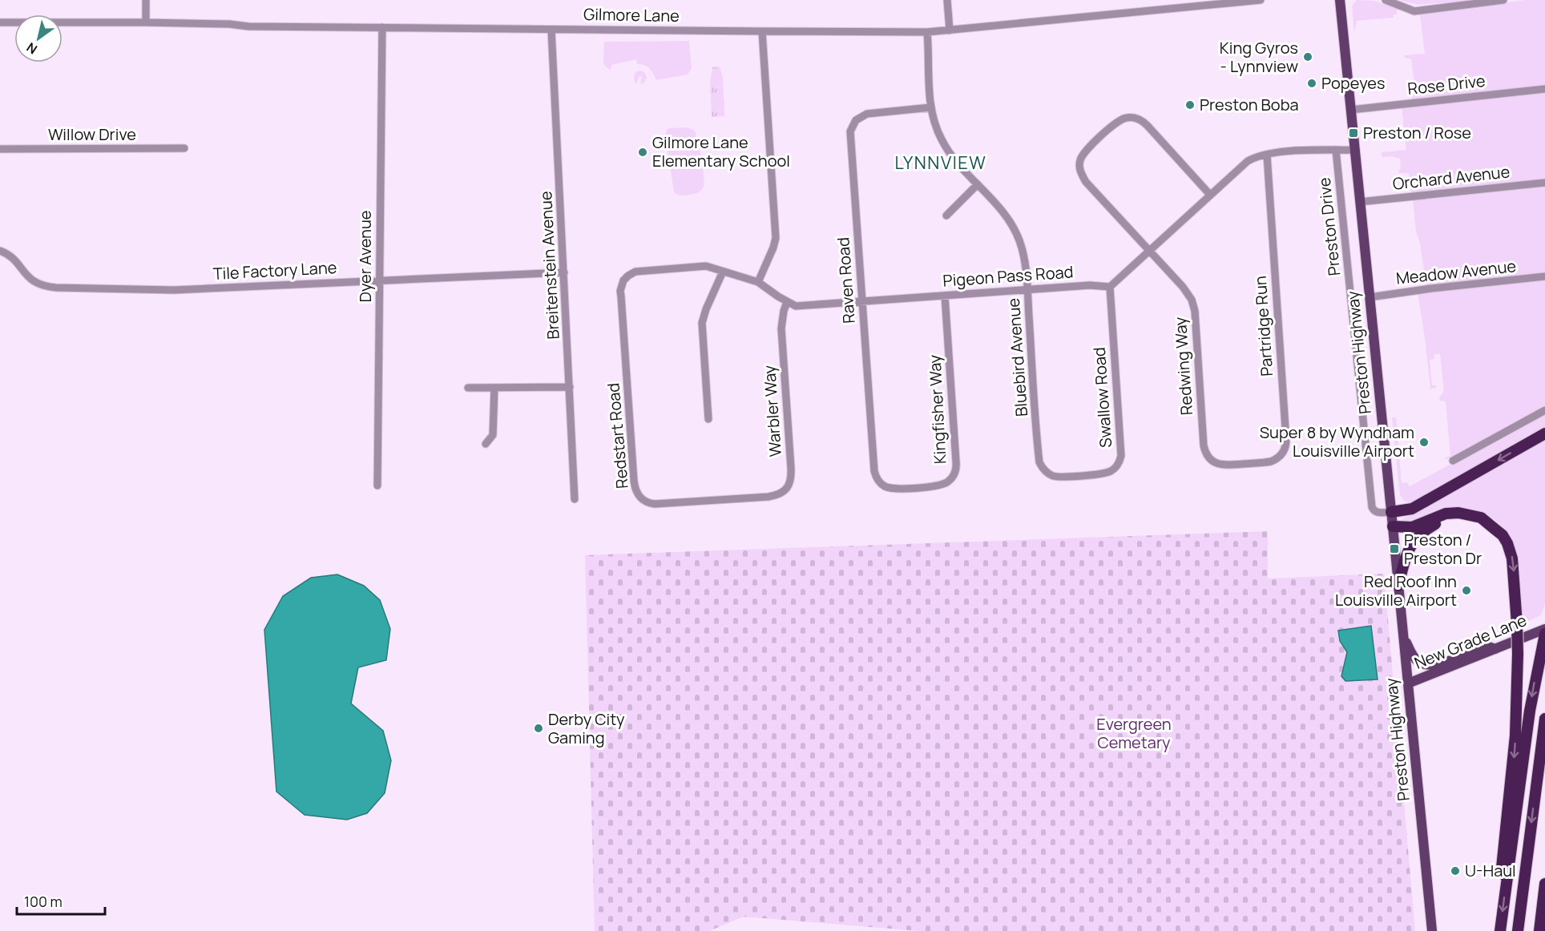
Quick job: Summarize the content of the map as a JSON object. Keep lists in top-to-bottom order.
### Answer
{
  "streets": {
    "main road": ["Preston Highway", "New Grade Lane"],
    "street": [
      "Gilmore Lane",
      "Rose Drive",
      "Willow Drive",
      "Orchard Avenue",
      "Preston Drive",
      "Dyer Avenue",
      "Breitenstein Avenue",
      "Tile Factory Lane",
      "Meadow Avenue",
      "Pigeon Pass Road",
      "Raven Road",
      "Partridge Run",
      "Bluebird Avenue",
      "Redwing Way",
      "Swallow Road",
      "Kingfisher Way",
      "Warbler Way",
      "Redstart Road"
    ]
  },
  "crossings": [
    ["Gilmore Lane", "Dyer Avenue"],
    ["Gilmore Lane", "Breitenstein Avenue"],
    ["Gilmore Lane", "Bluebird Avenue"],
    ["Rose Drive", "Preston Highway"],
    ["Orchard Avenue", "Preston Highway"],
    ["Preston Drive", "Preston Highway"],
    ["Dyer Avenue", "Tile Factory Lane"],
    ["Breitenstein Avenue", "Tile Factory Lane"],
    ["Meadow Avenue", "Preston Highway"],
    ["Pigeon Pass Road", "Raven Road"],
    ["Pigeon Pass Road", "Bluebird Avenue"],
    ["Pigeon Pass Road", "Swallow Road"],
    ["Pigeon Pass Road", "Kingfisher Way"],
    ["Pigeon Pass Road", "Warbler Way"],
    ["Pigeon Pass Road", "Redstart Road"],
    ["Raven Road", "Bluebird Avenue"],
    ["Raven Road", "Kingfisher Way"],
    ["Partridge Run", "Redwing Way"],
    ["Preston Highway", "New Grade Lane"],
    ["Bluebird Avenue", "Swallow Road"],
    ["Warbler Way", "Redstart Road"]
  ],
  "districts": ["LYNNVIEW"],
  "parks": ["Evergreen Cemetary"],
  "places": {
    "other": [
      "King Gyros - Lynnview",
      "Popeyes",
      "Preston Boba",
      "Gilmore Lane Elementary School",
      "Super 8 by Wyndham Louisville Airport",
      "Red Roof Inn Louisville Airport",
      "Derby City Gaming",
      "U-Haul"
    ],
    "transit": ["Preston / Rose", "Preston / Preston Dr"]
  },
  "scale_bar": "100 m",
  "north": "bottom left"
}
